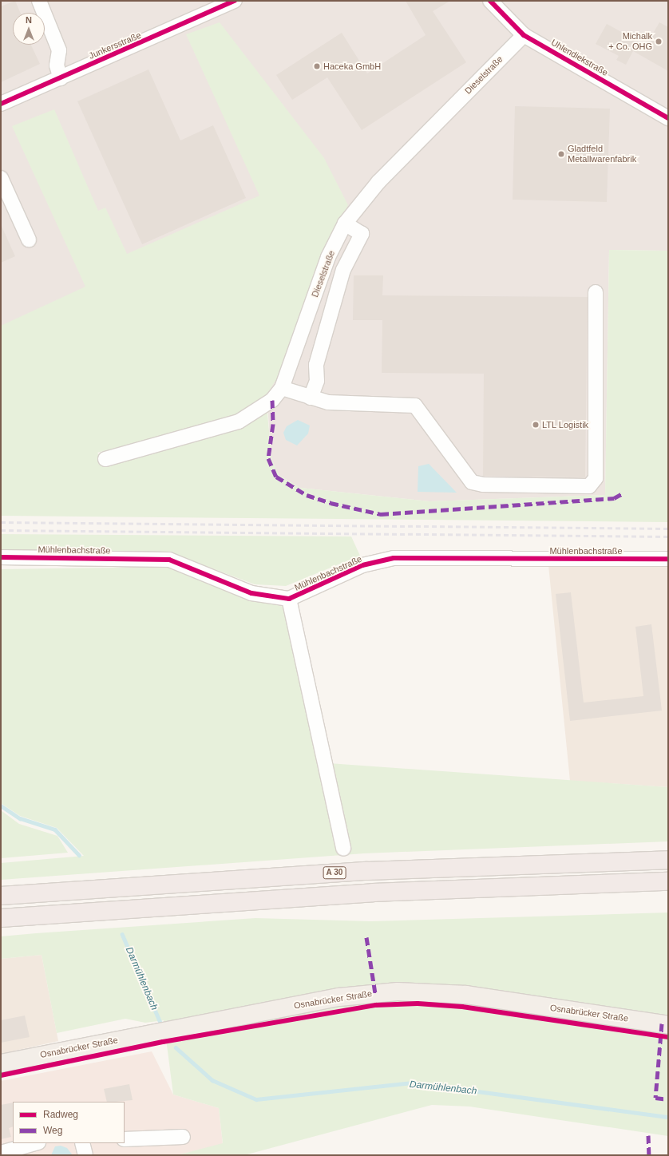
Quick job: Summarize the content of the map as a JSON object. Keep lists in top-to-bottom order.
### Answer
{
  "streets": {
    "highway": ["A 30"],
    "main road": ["Osnabrücker Straße"],
    "street": [
      "Junkersstraße",
      "Uhlendiekstraße",
      "Dieselstraße",
      "Mühlenbachstraße"
    ]
  },
  "crossings": [
    ["Uhlendiekstraße", "Dieselstraße"]
  ],
  "water": ["Darmühlenbach"],
  "places": [
    "Michalk + Co. OHG",
    "Haceka GmbH",
    "Gladtfeld Metallwarenfabrik",
    "LTL Logistik"
  ],
  "legend": ["Radweg", "Weg"],
  "north": "top"
}
